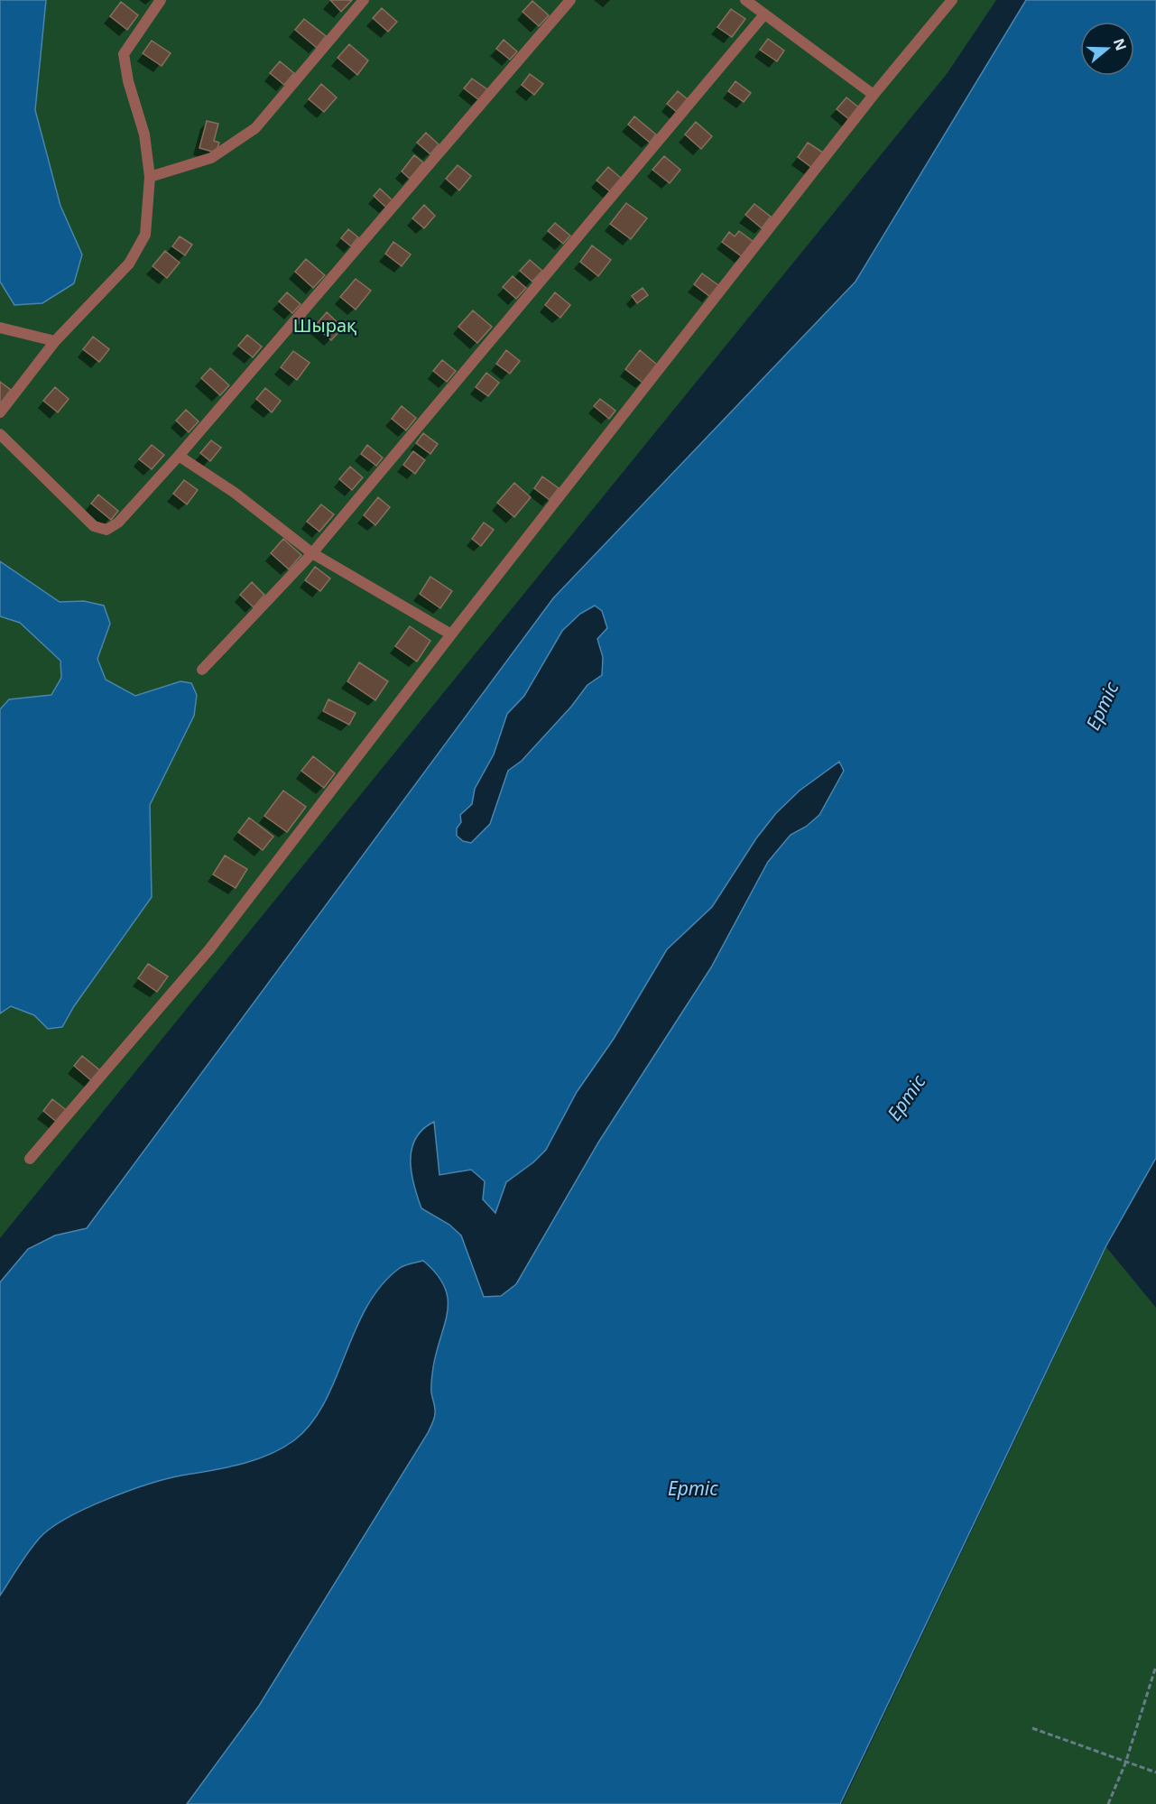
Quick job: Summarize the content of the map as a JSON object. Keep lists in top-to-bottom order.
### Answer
{
  "water": ["Ертіс"],
  "parks": ["Шырақ"],
  "north": "right"
}
